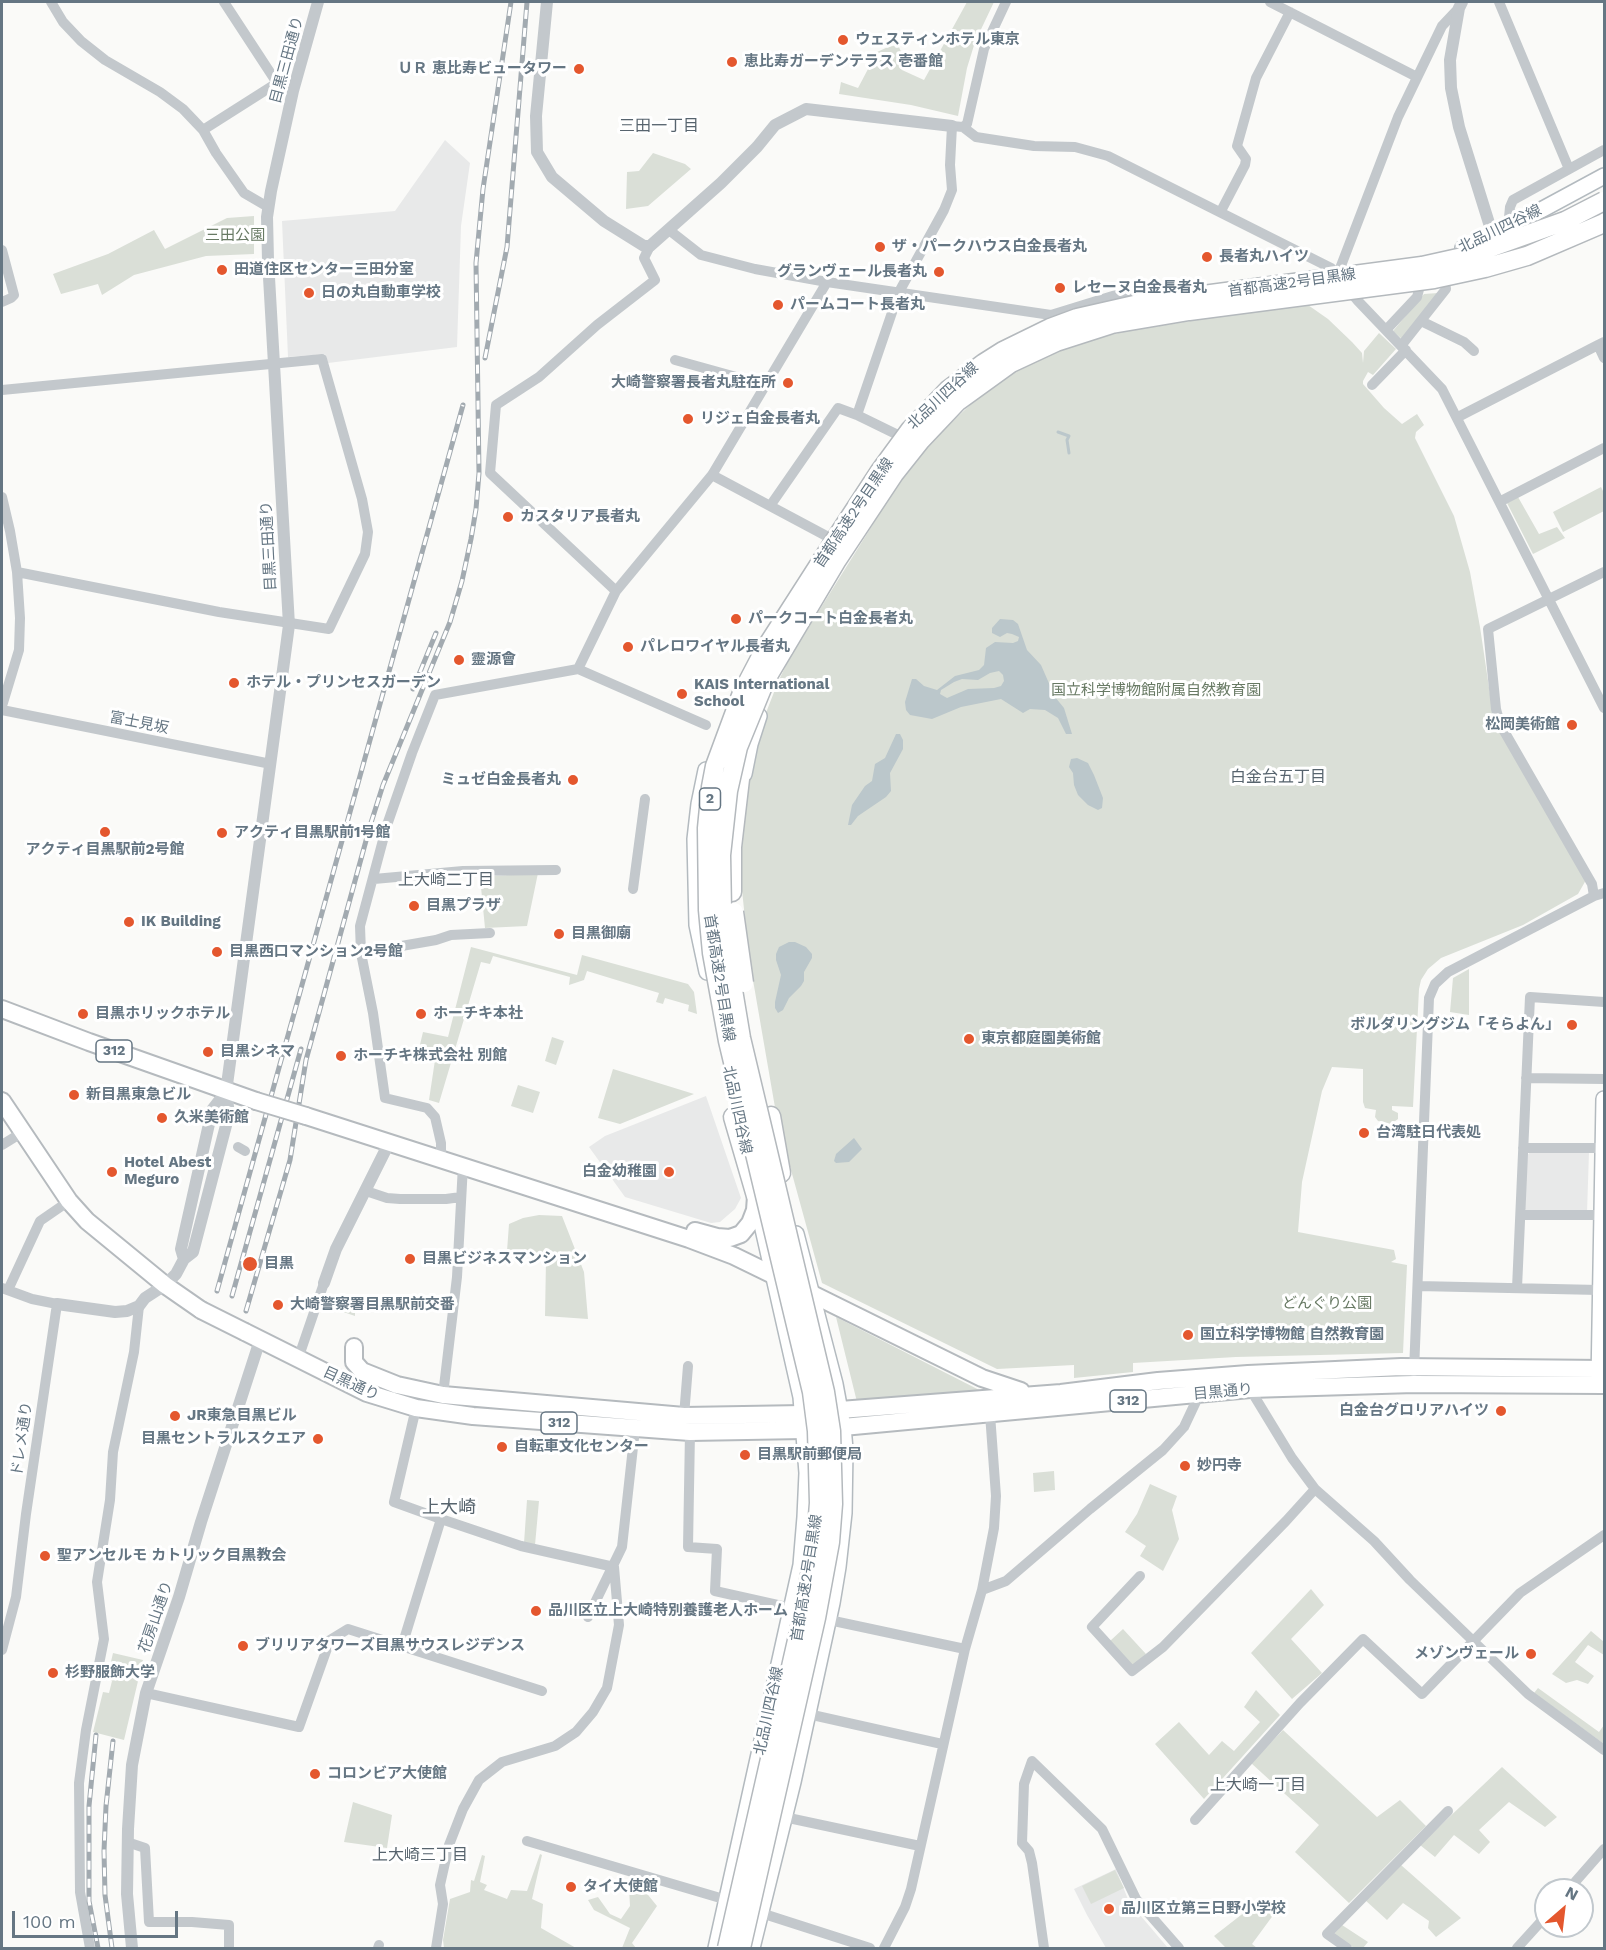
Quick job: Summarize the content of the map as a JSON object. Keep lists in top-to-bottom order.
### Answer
{
  "streets": {
    "highway": ["首都高速2号目黒線", "2"],
    "main road": ["北品川四谷線", "312", "目黒通り"],
    "street": [
      "目黒三田通り",
      "富士見坂",
      "ドレメ通り",
      "花房山通り"
    ]
  },
  "crossings": [
    ["目黒三田通り", "富士見坂"],
    ["目黒三田通り", "312"],
    ["北品川四谷線", "312"],
    ["北品川四谷線", "目黒通り"],
    ["目黒通り", "花房山通り"]
  ],
  "districts": [
    "三田一丁目",
    "白金台五丁目",
    "上大崎二丁目",
    "上大崎",
    "上大崎一丁目",
    "上大崎三丁目"
  ],
  "parks": ["三田公園", "国立科学博物館附属自然教育園", "どんぐり公園"],
  "places": [
    "ウェスティンホテル東京",
    "恵比寿ガーデンテラス 壱番館",
    "ＵＲ 恵比寿ビュータワー",
    "ザ・パークハウス白金長者丸",
    "長者丸ハイツ",
    "田道住区センター三田分室",
    "グランヴェール長者丸",
    "レセーヌ白金長者丸",
    "日の丸自動車学校",
    "パームコート長者丸",
    "大崎警察署長者丸駐在所",
    "リジェ白金長者丸",
    "カスタリア長者丸",
    "パークコート白金長者丸",
    "パレロワイヤル長者丸",
    "靈源會",
    "ホテル・プリンセスガーデン",
    "KAIS International School",
    "松岡美術館",
    "ミュゼ白金長者丸",
    "アクティ目黒駅前2号館",
    "アクティ目黒駅前1号館",
    "目黒プラザ",
    "IK Building",
    "目黒御廟",
    "目黒西口マンション2号館",
    "目黒ホリックホテル",
    "ホーチキ本社",
    "ボルダリングジム「そらよん」",
    "東京都庭園美術館",
    "目黒シネマ",
    "ホーチキ株式会社 別館",
    "新目黒東急ビル",
    "久米美術館",
    "台湾駐日代表処",
    "Hotel Abest Meguro",
    "白金幼稚園",
    "目黒ビジネスマンション",
    "目黒",
    "大崎警察署目黒駅前交番",
    "国立科学博物館 自然教育園",
    "白金台グロリアハイツ",
    "JR東急目黒ビル",
    "目黒セントラルスクエア",
    "自転車文化センター",
    "目黒駅前郵便局",
    "妙円寺",
    "聖アンセルモ カトリック目黒教会",
    "品川区立上大崎特別養護老人ホーム",
    "ブリリアタワーズ目黒サウスレジデンス",
    "メゾンヴェール",
    "杉野服飾大学",
    "コロンビア大使館",
    "タイ大使館",
    "品川区立第三日野小学校"
  ],
  "scale_bar": "100 m",
  "north": "top right"
}
